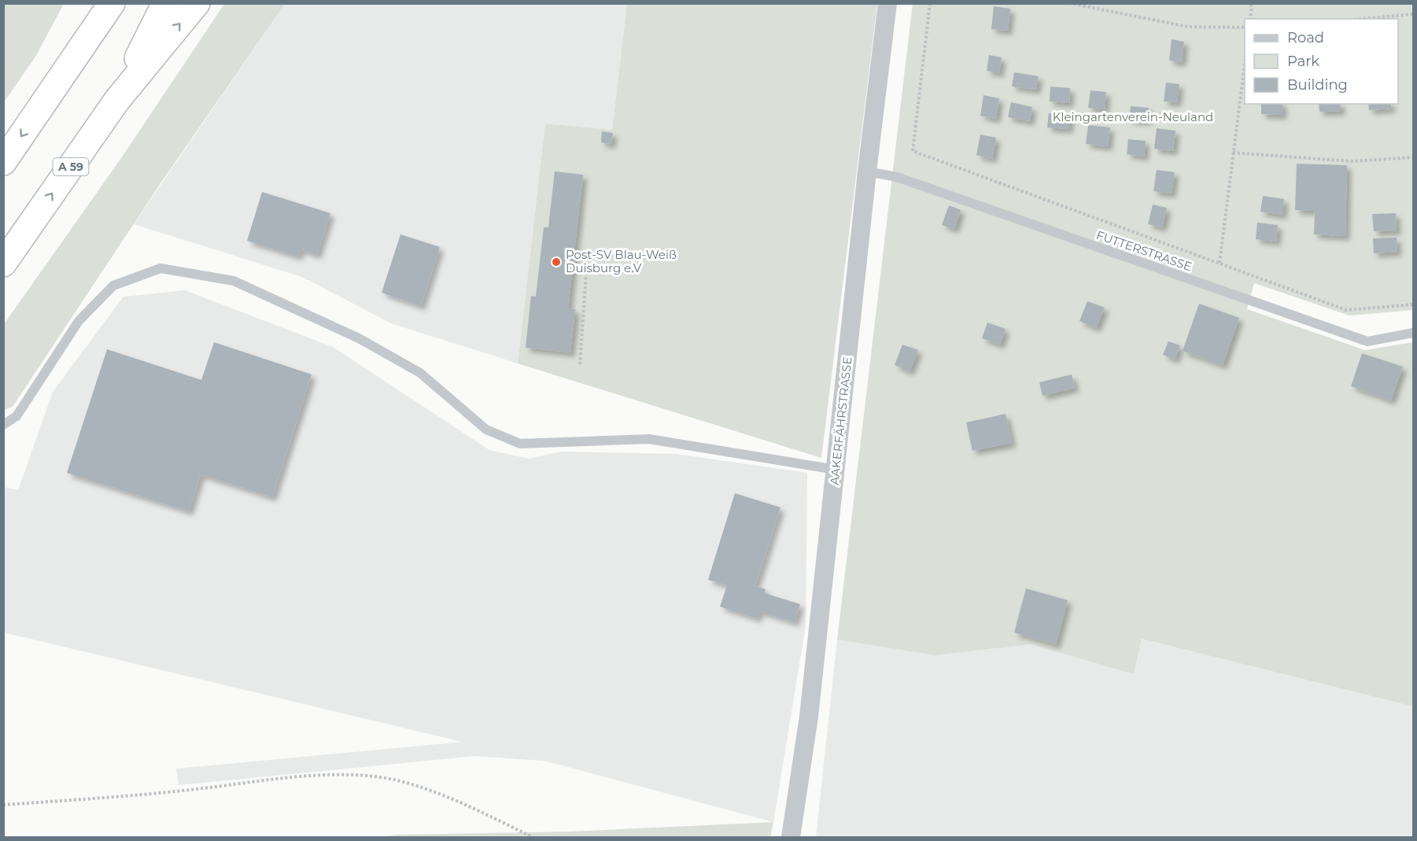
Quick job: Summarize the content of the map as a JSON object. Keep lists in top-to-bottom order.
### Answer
{
  "streets": {
    "highway": ["A 59"],
    "street": ["AAKERFÄHRSTRASSE"],
    "lane": ["FUTTERSTRASSE"]
  },
  "crossings": [
    ["FUTTERSTRASSE", "AAKERFÄHRSTRASSE"]
  ],
  "parks": ["Kleingartenverein-Neuland"],
  "places": ["Post-SV Blau-Weiß Duisburg e.V"],
  "legend": ["Road", "Park", "Building"]
}
